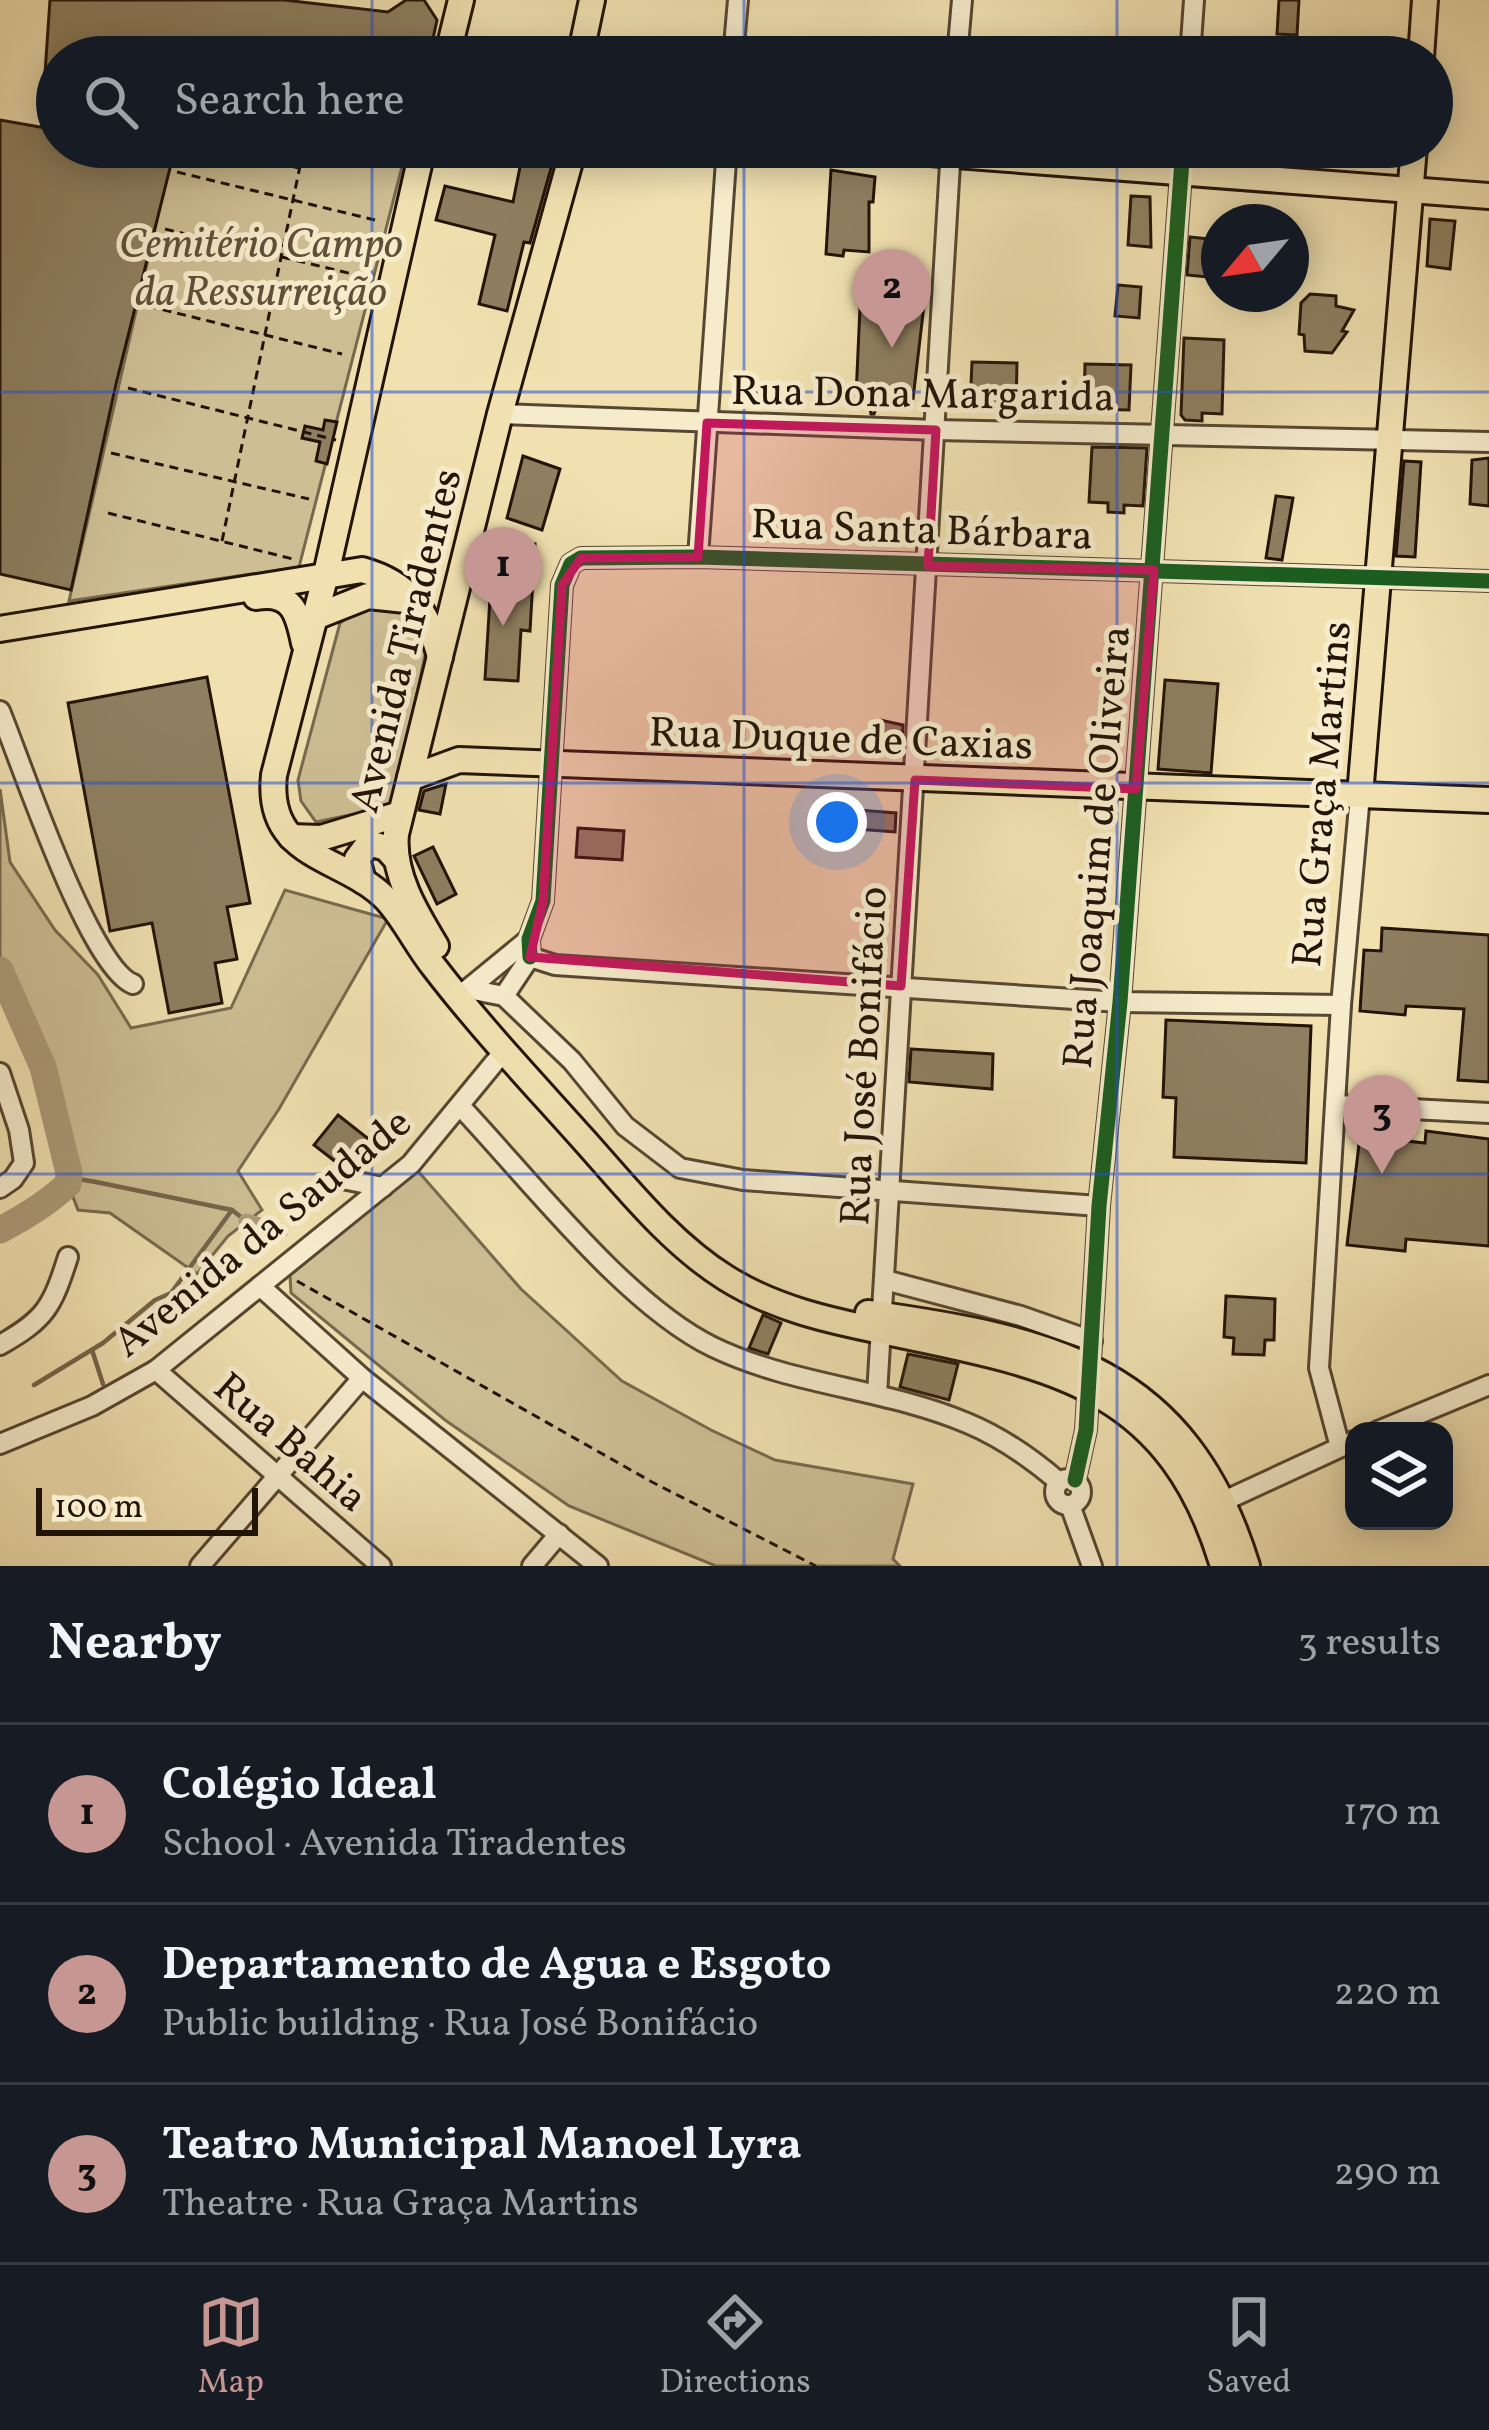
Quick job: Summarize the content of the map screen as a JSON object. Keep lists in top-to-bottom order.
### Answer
{
  "streets": {
    "main road": ["Avenida Tiradentes", "Rua Duque de Caxias", "Rua Graça Martins"],
    "street": [
      "Rua Dona Margarida",
      "Rua Santa Bárbara",
      "Rua Joaquim de Oliveira",
      "Rua José Bonifácio",
      "Avenida da Saudade",
      "Rua Bahia"
    ]
  },
  "crossings": [
    ["Rua Dona Margarida", "Avenida Tiradentes"],
    ["Rua Dona Margarida", "Rua Graça Martins"],
    ["Rua Dona Margarida", "Rua Joaquim de Oliveira"],
    ["Rua Dona Margarida", "Rua José Bonifácio"],
    ["Rua Santa Bárbara", "Rua Duque de Caxias"],
    ["Rua Santa Bárbara", "Rua Graça Martins"],
    ["Rua Santa Bárbara", "Rua Joaquim de Oliveira"],
    ["Rua Santa Bárbara", "Rua José Bonifácio"],
    ["Avenida Tiradentes", "Rua Duque de Caxias"],
    ["Avenida Tiradentes", "Rua Joaquim de Oliveira"],
    ["Avenida Tiradentes", "Rua José Bonifácio"],
    ["Avenida Tiradentes", "Avenida da Saudade"],
    ["Rua Duque de Caxias", "Rua Graça Martins"],
    ["Rua Duque de Caxias", "Rua Joaquim de Oliveira"],
    ["Rua Duque de Caxias", "Rua José Bonifácio"],
    ["Avenida da Saudade", "Rua Bahia"]
  ],
  "parks": ["Cemitério Campo da Ressurreição"],
  "scale_bar": "100 m",
  "north": "bottom left",
  "page": {
    "search": "Search here",
    "pins": ["2", "1", "3"],
    "scale": "100 m",
    "heading": ["Nearby", "3 results"],
    "list": [
      {
        "mark": "1",
        "name": "Colégio Ideal",
        "note": "School · Avenida Tiradentes",
        "value": "170 m"
      },
      {
        "mark": "2",
        "name": "Departamento de Agua e Esgoto",
        "note": "Public building · Rua José Bonifácio",
        "value": "220 m"
      },
      {
        "mark": "3",
        "name": "Teatro Municipal Manoel Lyra",
        "note": "Theatre · Rua Graça Martins",
        "value": "290 m"
      }
    ],
    "nav": ["Map", "Directions", "Saved"]
  }
}
